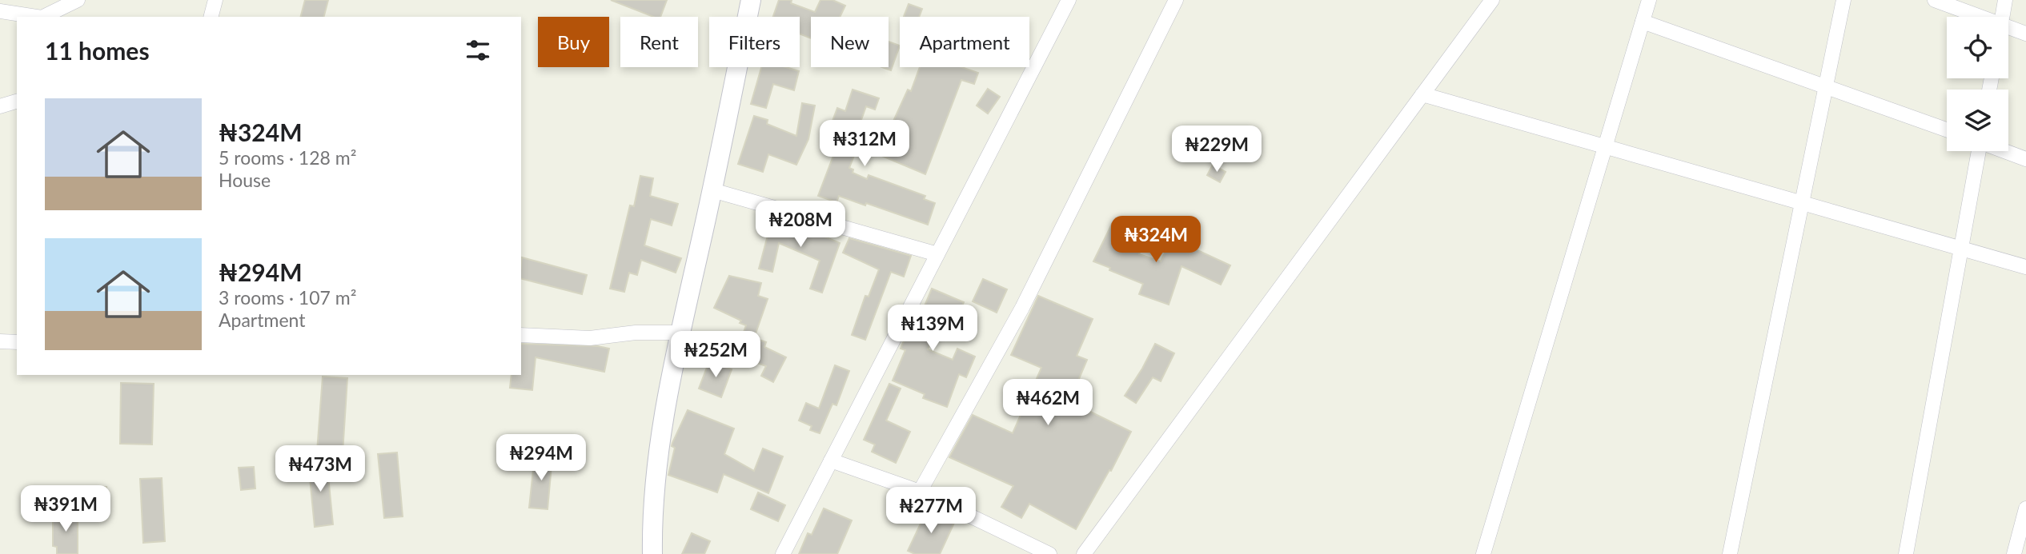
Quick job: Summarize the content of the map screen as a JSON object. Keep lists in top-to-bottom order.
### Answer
{
  "page": {
    "chip": [
      "Buy",
      "Rent",
      "Filters",
      "New",
      "Apartment"
    ],
    "heading": "11 homes",
    "list": [
      {
        "name": "₦324M",
        "note": "5 rooms · 128 m² · House"
      },
      {
        "name": "₦294M",
        "note": "3 rooms · 107 m² · Apartment"
      }
    ],
    "price": [
      "₦312M",
      "₦229M",
      "₦208M",
      "₦324M",
      "₦139M",
      "₦252M",
      "₦462M",
      "₦294M",
      "₦473M",
      "₦391M",
      "₦277M"
    ]
  }
}
